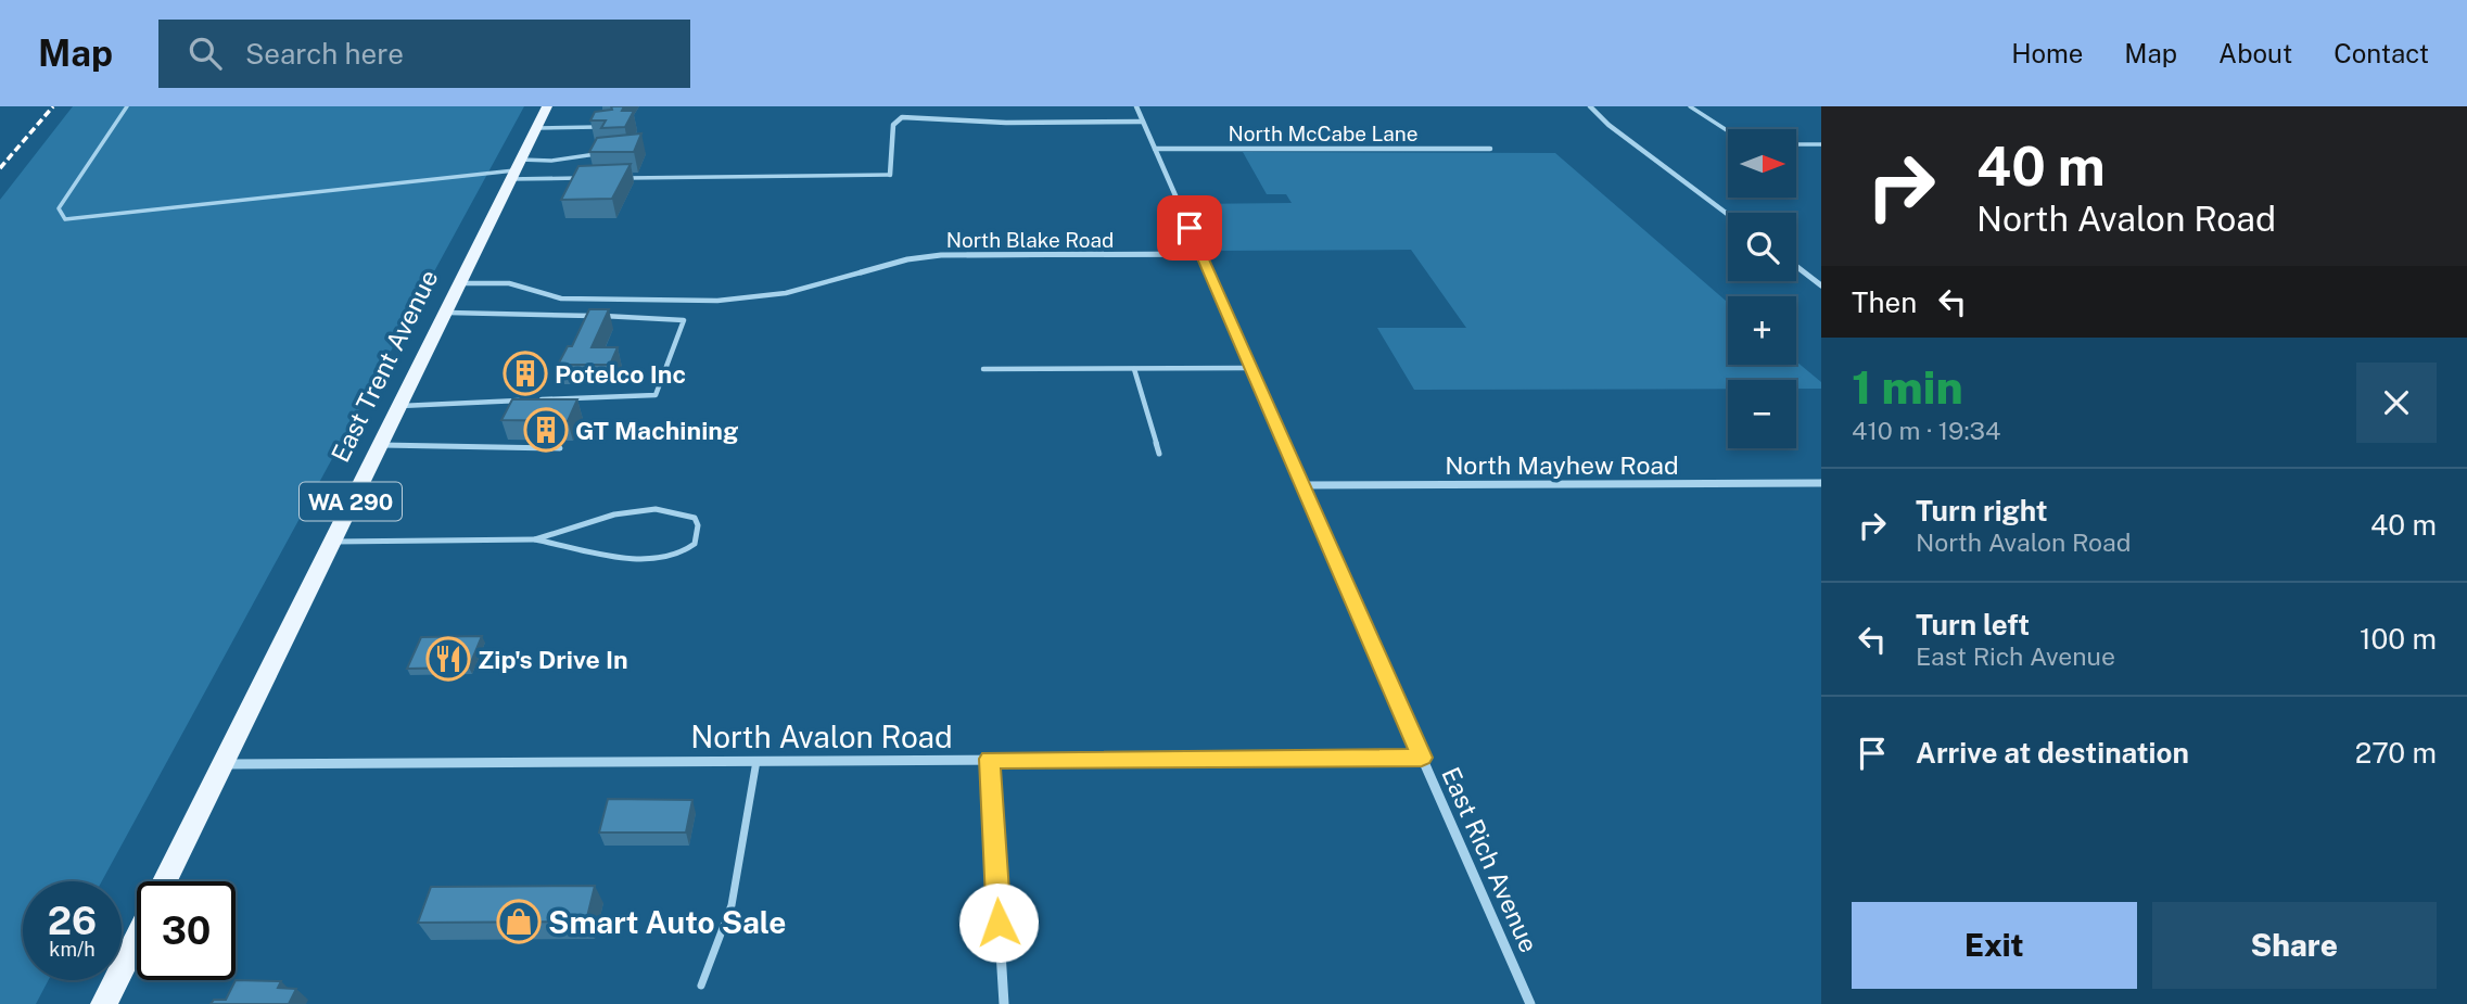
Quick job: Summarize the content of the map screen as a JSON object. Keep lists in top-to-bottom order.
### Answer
{
  "streets": {
    "main road": ["East Trent Avenue", "WA 290"],
    "street": [
      "North McCabe Lane",
      "North Blake Road",
      "North Mayhew Road",
      "North Avalon Road",
      "East Rich Avenue"
    ]
  },
  "crossings": [
    ["North McCabe Lane", "East Rich Avenue"],
    ["North Blake Road", "East Rich Avenue"],
    ["East Trent Avenue", "North Avalon Road"],
    ["North Mayhew Road", "East Rich Avenue"],
    ["North Avalon Road", "East Rich Avenue"]
  ],
  "places": {
    "building": ["Potelco Inc", "GT Machining"],
    "restaurant": ["Zip's Drive In"],
    "shop": ["Smart Auto Sale"]
  },
  "north": "right",
  "page": {
    "header": "Map",
    "search": "Search here",
    "nav": [
      "Home",
      "Map",
      "About",
      "Contact"
    ],
    "turn": ["40 m", "North Avalon Road"],
    "map_buttons": ["+", "−"],
    "then": "Then",
    "heading": ["1 min", "410 m · 19:34"],
    "list": [
      {
        "name": "Turn right",
        "note": "North Avalon Road",
        "value": "40 m"
      },
      {
        "name": "Turn left",
        "note": "East Rich Avenue",
        "value": "100 m"
      },
      {
        "name": "Arrive at destination",
        "value": "270 m"
      }
    ],
    "speed": "26 km/h",
    "limit": "30",
    "buttons": ["Exit", "Share"]
  }
}
